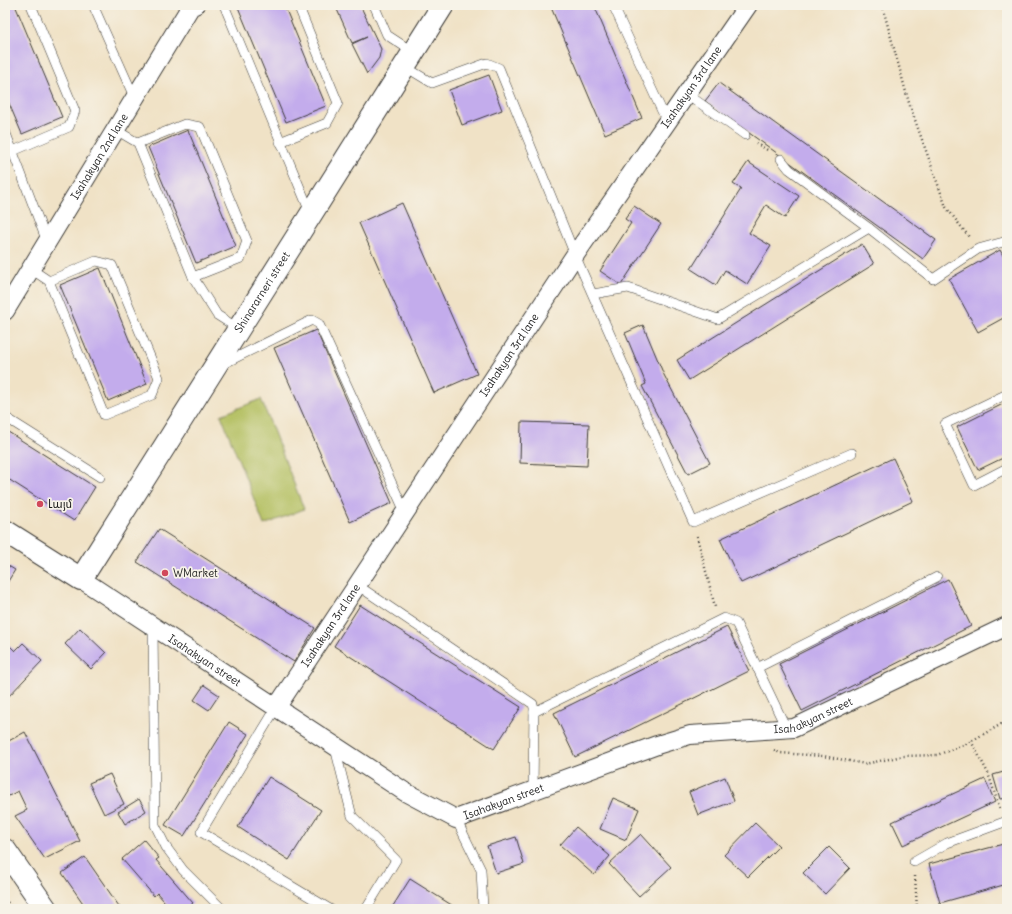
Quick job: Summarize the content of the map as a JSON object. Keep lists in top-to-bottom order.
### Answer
{
  "streets": {
    "street": [
      "Isahakyan 3rd lane",
      "Isahakyan 2nd lane",
      "Shinararneri street",
      "Isahakyan street"
    ]
  },
  "crossings": [
    ["Isahakyan 3rd lane", "Isahakyan street"],
    ["Shinararneri street", "Isahakyan street"]
  ],
  "places": ["Լայմ", "WMarket"]
}
